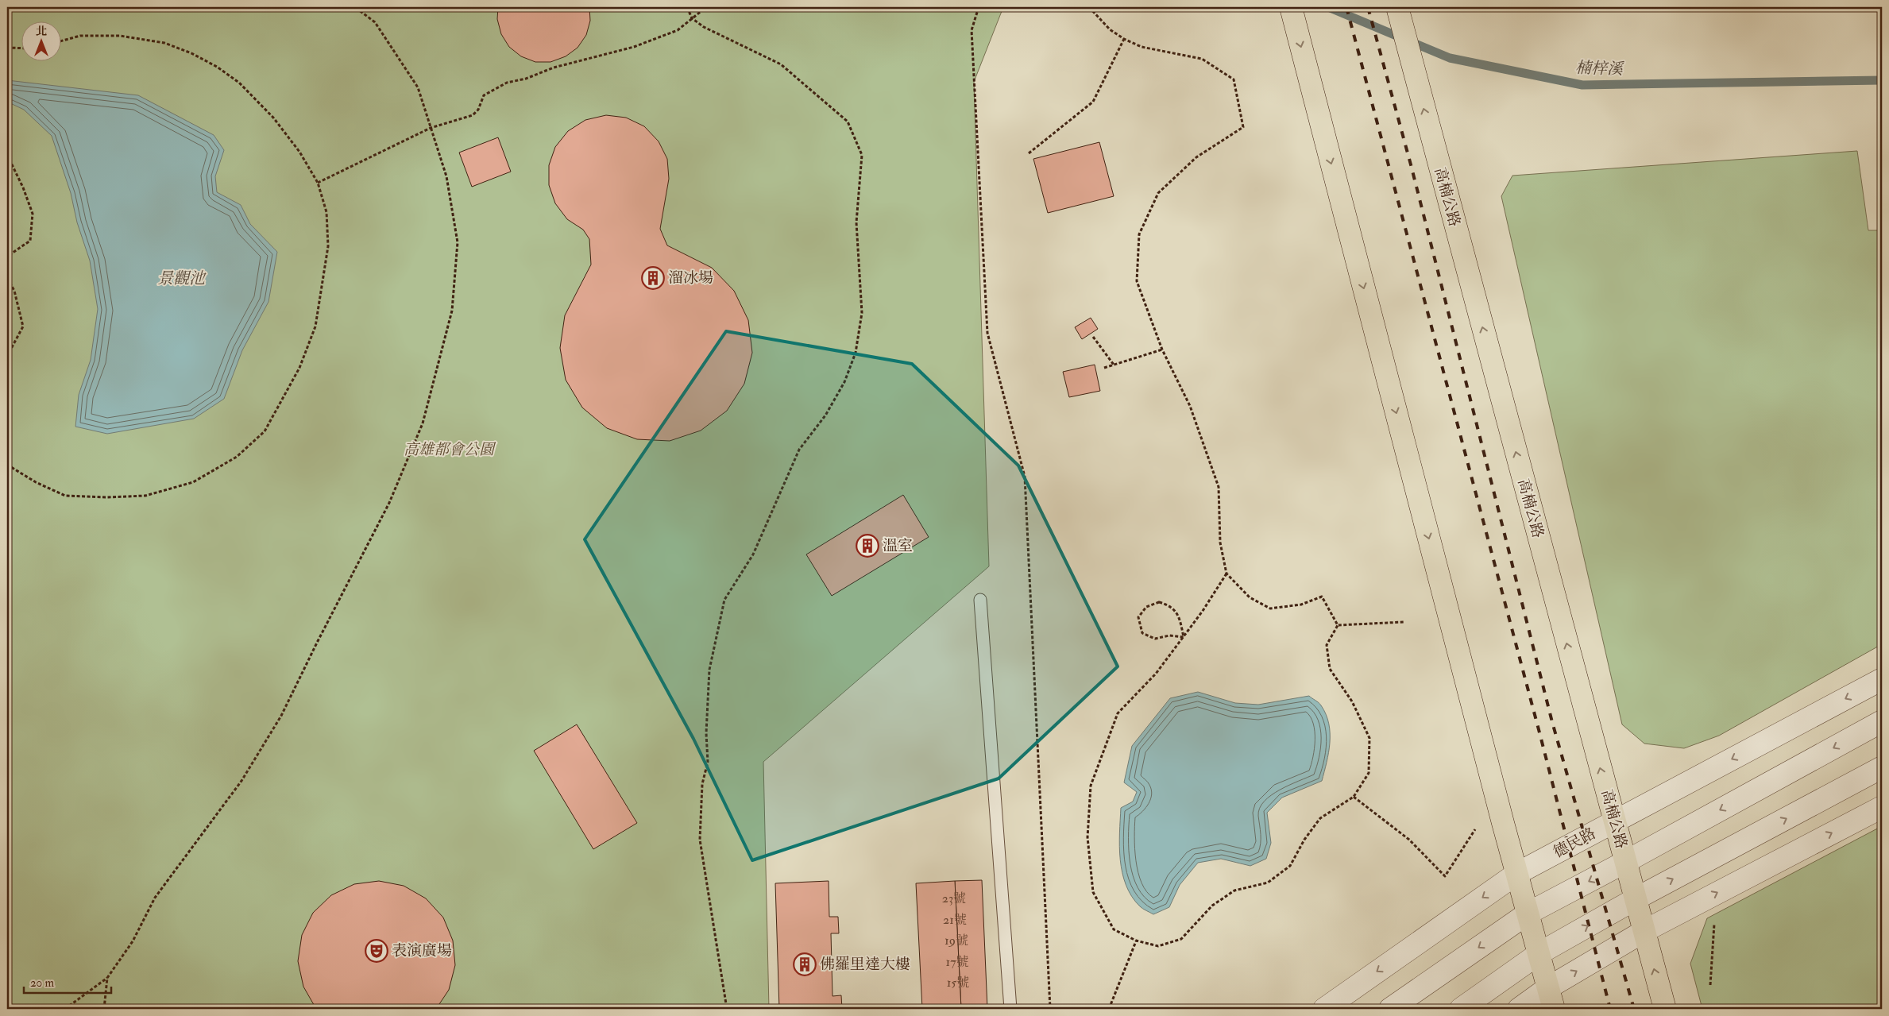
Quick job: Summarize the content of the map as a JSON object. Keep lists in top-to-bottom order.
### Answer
{
  "streets": {
    "main road": ["高楠公路"],
    "street": ["德民路"]
  },
  "crossings": [
    ["高楠公路", "德民路"]
  ],
  "water": ["楠梓溪", "景觀池"],
  "parks": ["高雄都會公園"],
  "places": {
    "building": ["溜冰場", "溫室", "佛羅里達大樓"],
    "theatre": ["表演廣場"]
  },
  "house_numbers": [
    "23號",
    "21號",
    "19號",
    "17號",
    "15號"
  ],
  "scale_bar": "20 m",
  "north": "top"
}
